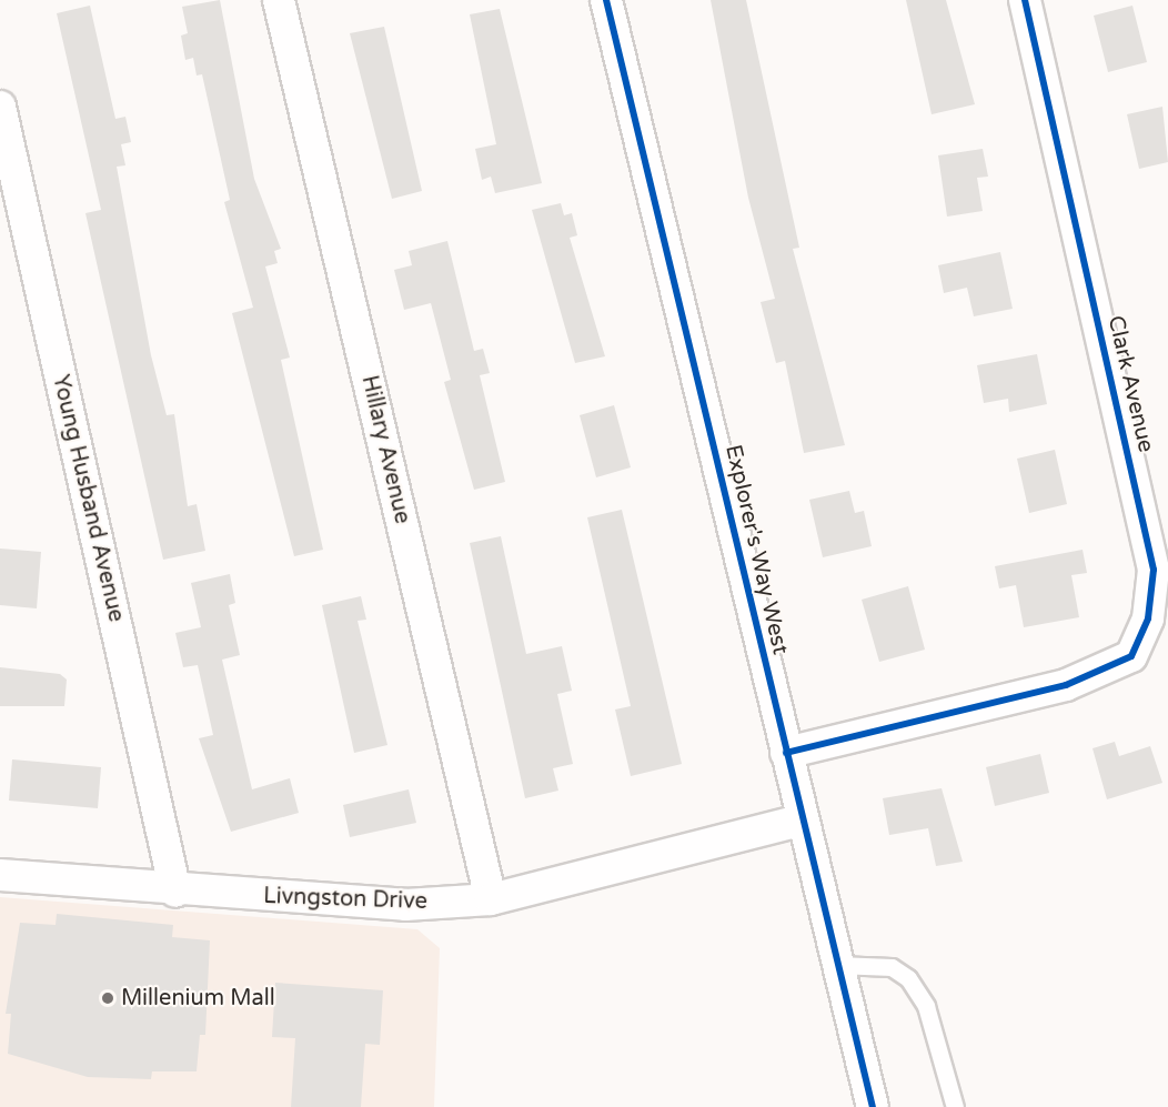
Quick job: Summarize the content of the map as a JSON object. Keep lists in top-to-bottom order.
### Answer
{
  "streets": {
    "street": [
      "Clark Avenue",
      "Hillary Avenue",
      "Young Husband Avenue",
      "Explorer's Way West",
      "Livngston Drive"
    ]
  },
  "crossings": [
    ["Clark Avenue", "Explorer's Way West"],
    ["Hillary Avenue", "Livngston Drive"],
    ["Young Husband Avenue", "Livngston Drive"],
    ["Explorer's Way West", "Livngston Drive"]
  ],
  "places": ["Millenium Mall"]
}
